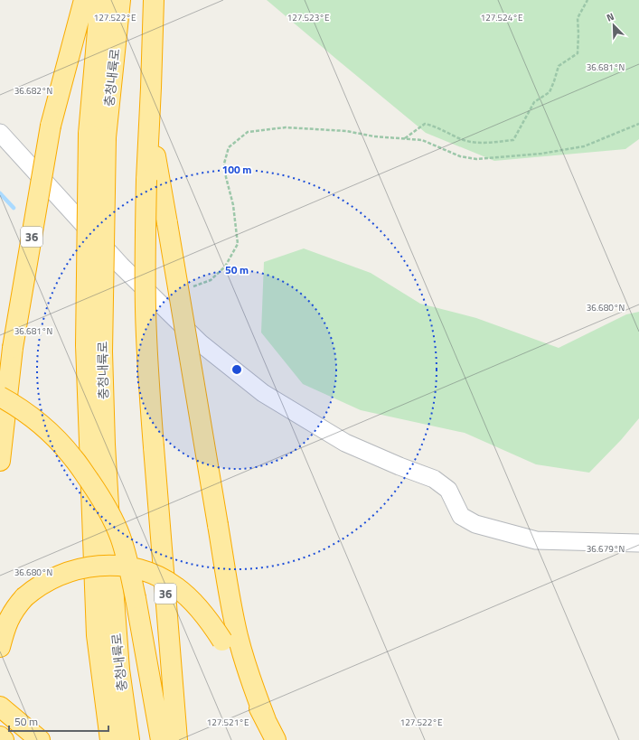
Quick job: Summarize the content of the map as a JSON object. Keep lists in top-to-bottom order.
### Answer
{
  "streets": {
    "highway": ["충청내륙로", "36"]
  },
  "scale_bar": "50 m",
  "north": "top left",
  "coordinates": [
    "127.522°E",
    "127.523°E",
    "127.524°E",
    "36.681°N",
    "36.682°N",
    "36.680°N",
    "36.679°N",
    "127.521°E"
  ],
  "rings": ["100 m", "50 m"]
}
